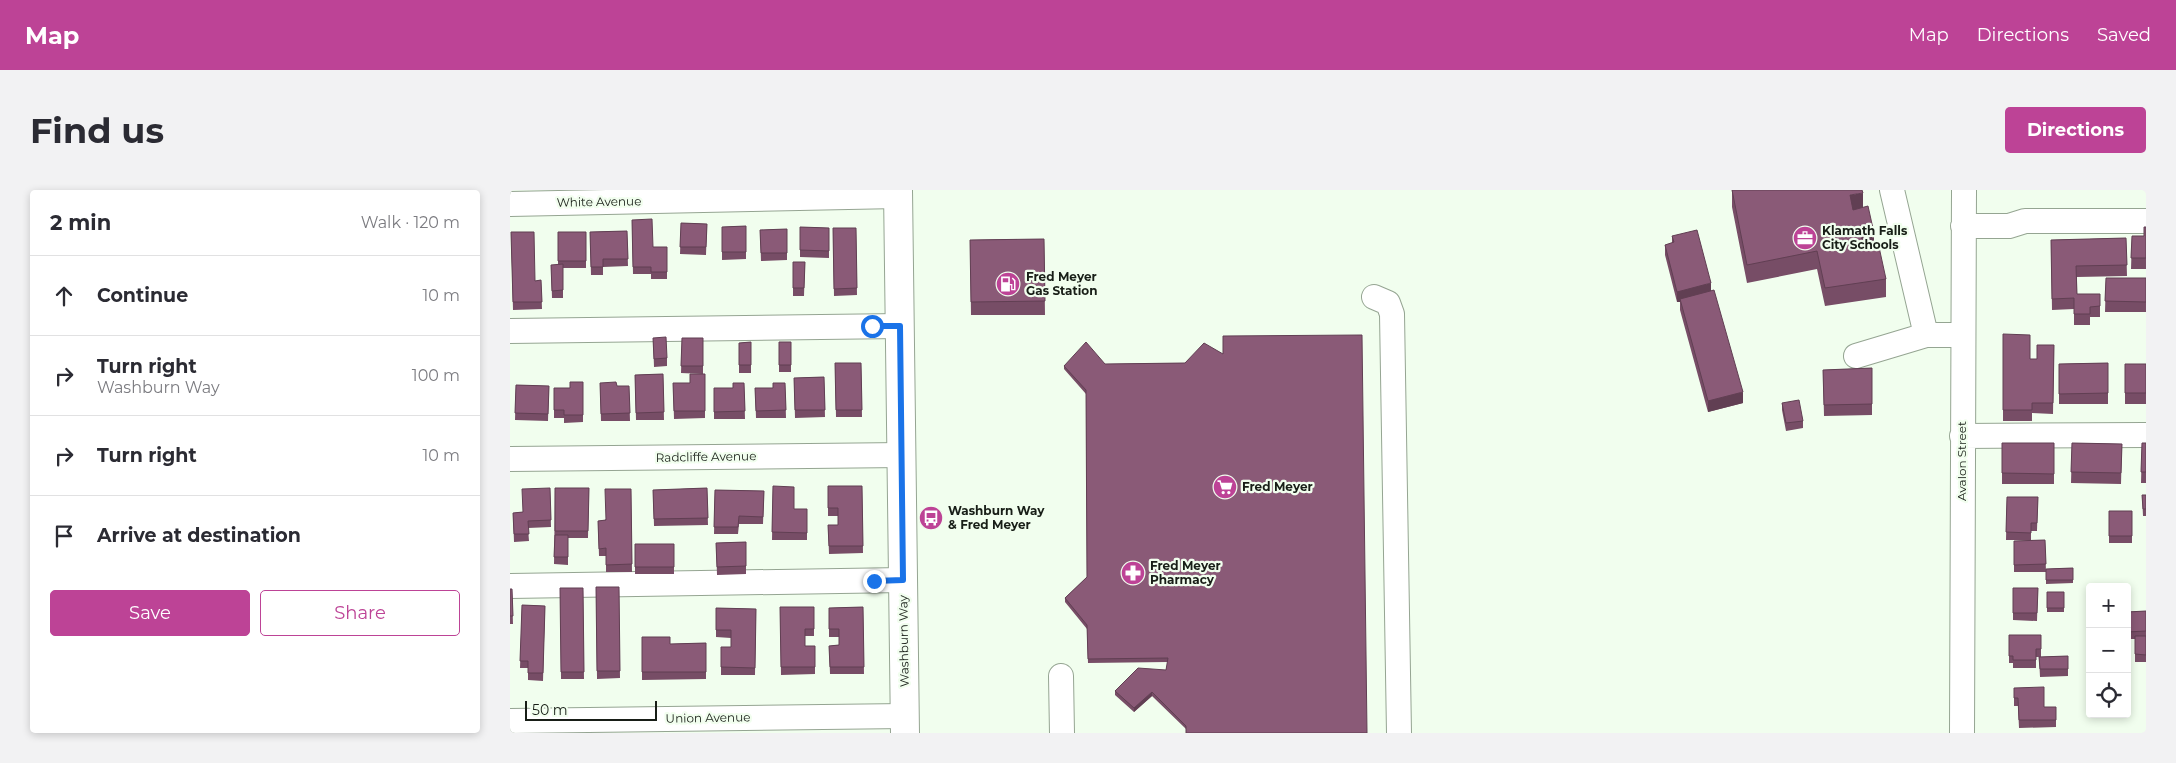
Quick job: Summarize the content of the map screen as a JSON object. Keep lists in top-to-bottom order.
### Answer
{
  "streets": {
    "main road": ["Washburn Way"],
    "street": [
      "White Avenue",
      "Radcliffe Avenue",
      "Avalon Street",
      "Union Avenue"
    ]
  },
  "crossings": [
    ["White Avenue", "Washburn Way"],
    ["Radcliffe Avenue", "Washburn Way"],
    ["Washburn Way", "Union Avenue"]
  ],
  "places": {
    "office": ["Klamath Falls City Schools"],
    "fuel station": ["Fred Meyer Gas Station"],
    "supermarket": ["Fred Meyer"],
    "bus stop": ["Washburn Way & Fred Meyer"],
    "pharmacy": ["Fred Meyer Pharmacy"]
  },
  "scale_bar": "50 m",
  "page": {
    "header": "Map",
    "nav": ["Map", "Directions", "Saved"],
    "buttons": [
      "Directions",
      ["Save", "Share"]
    ],
    "title": "Find us",
    "heading": ["2 min", "Walk · 120 m"],
    "list": [
      ["Continue", "10 m"],
      ["Turn right", "Washburn Way", "100 m"],
      ["Turn right", "10 m"],
      "Arrive at destination"
    ],
    "map_buttons": ["+", "−"],
    "scale": "50 m"
  }
}
